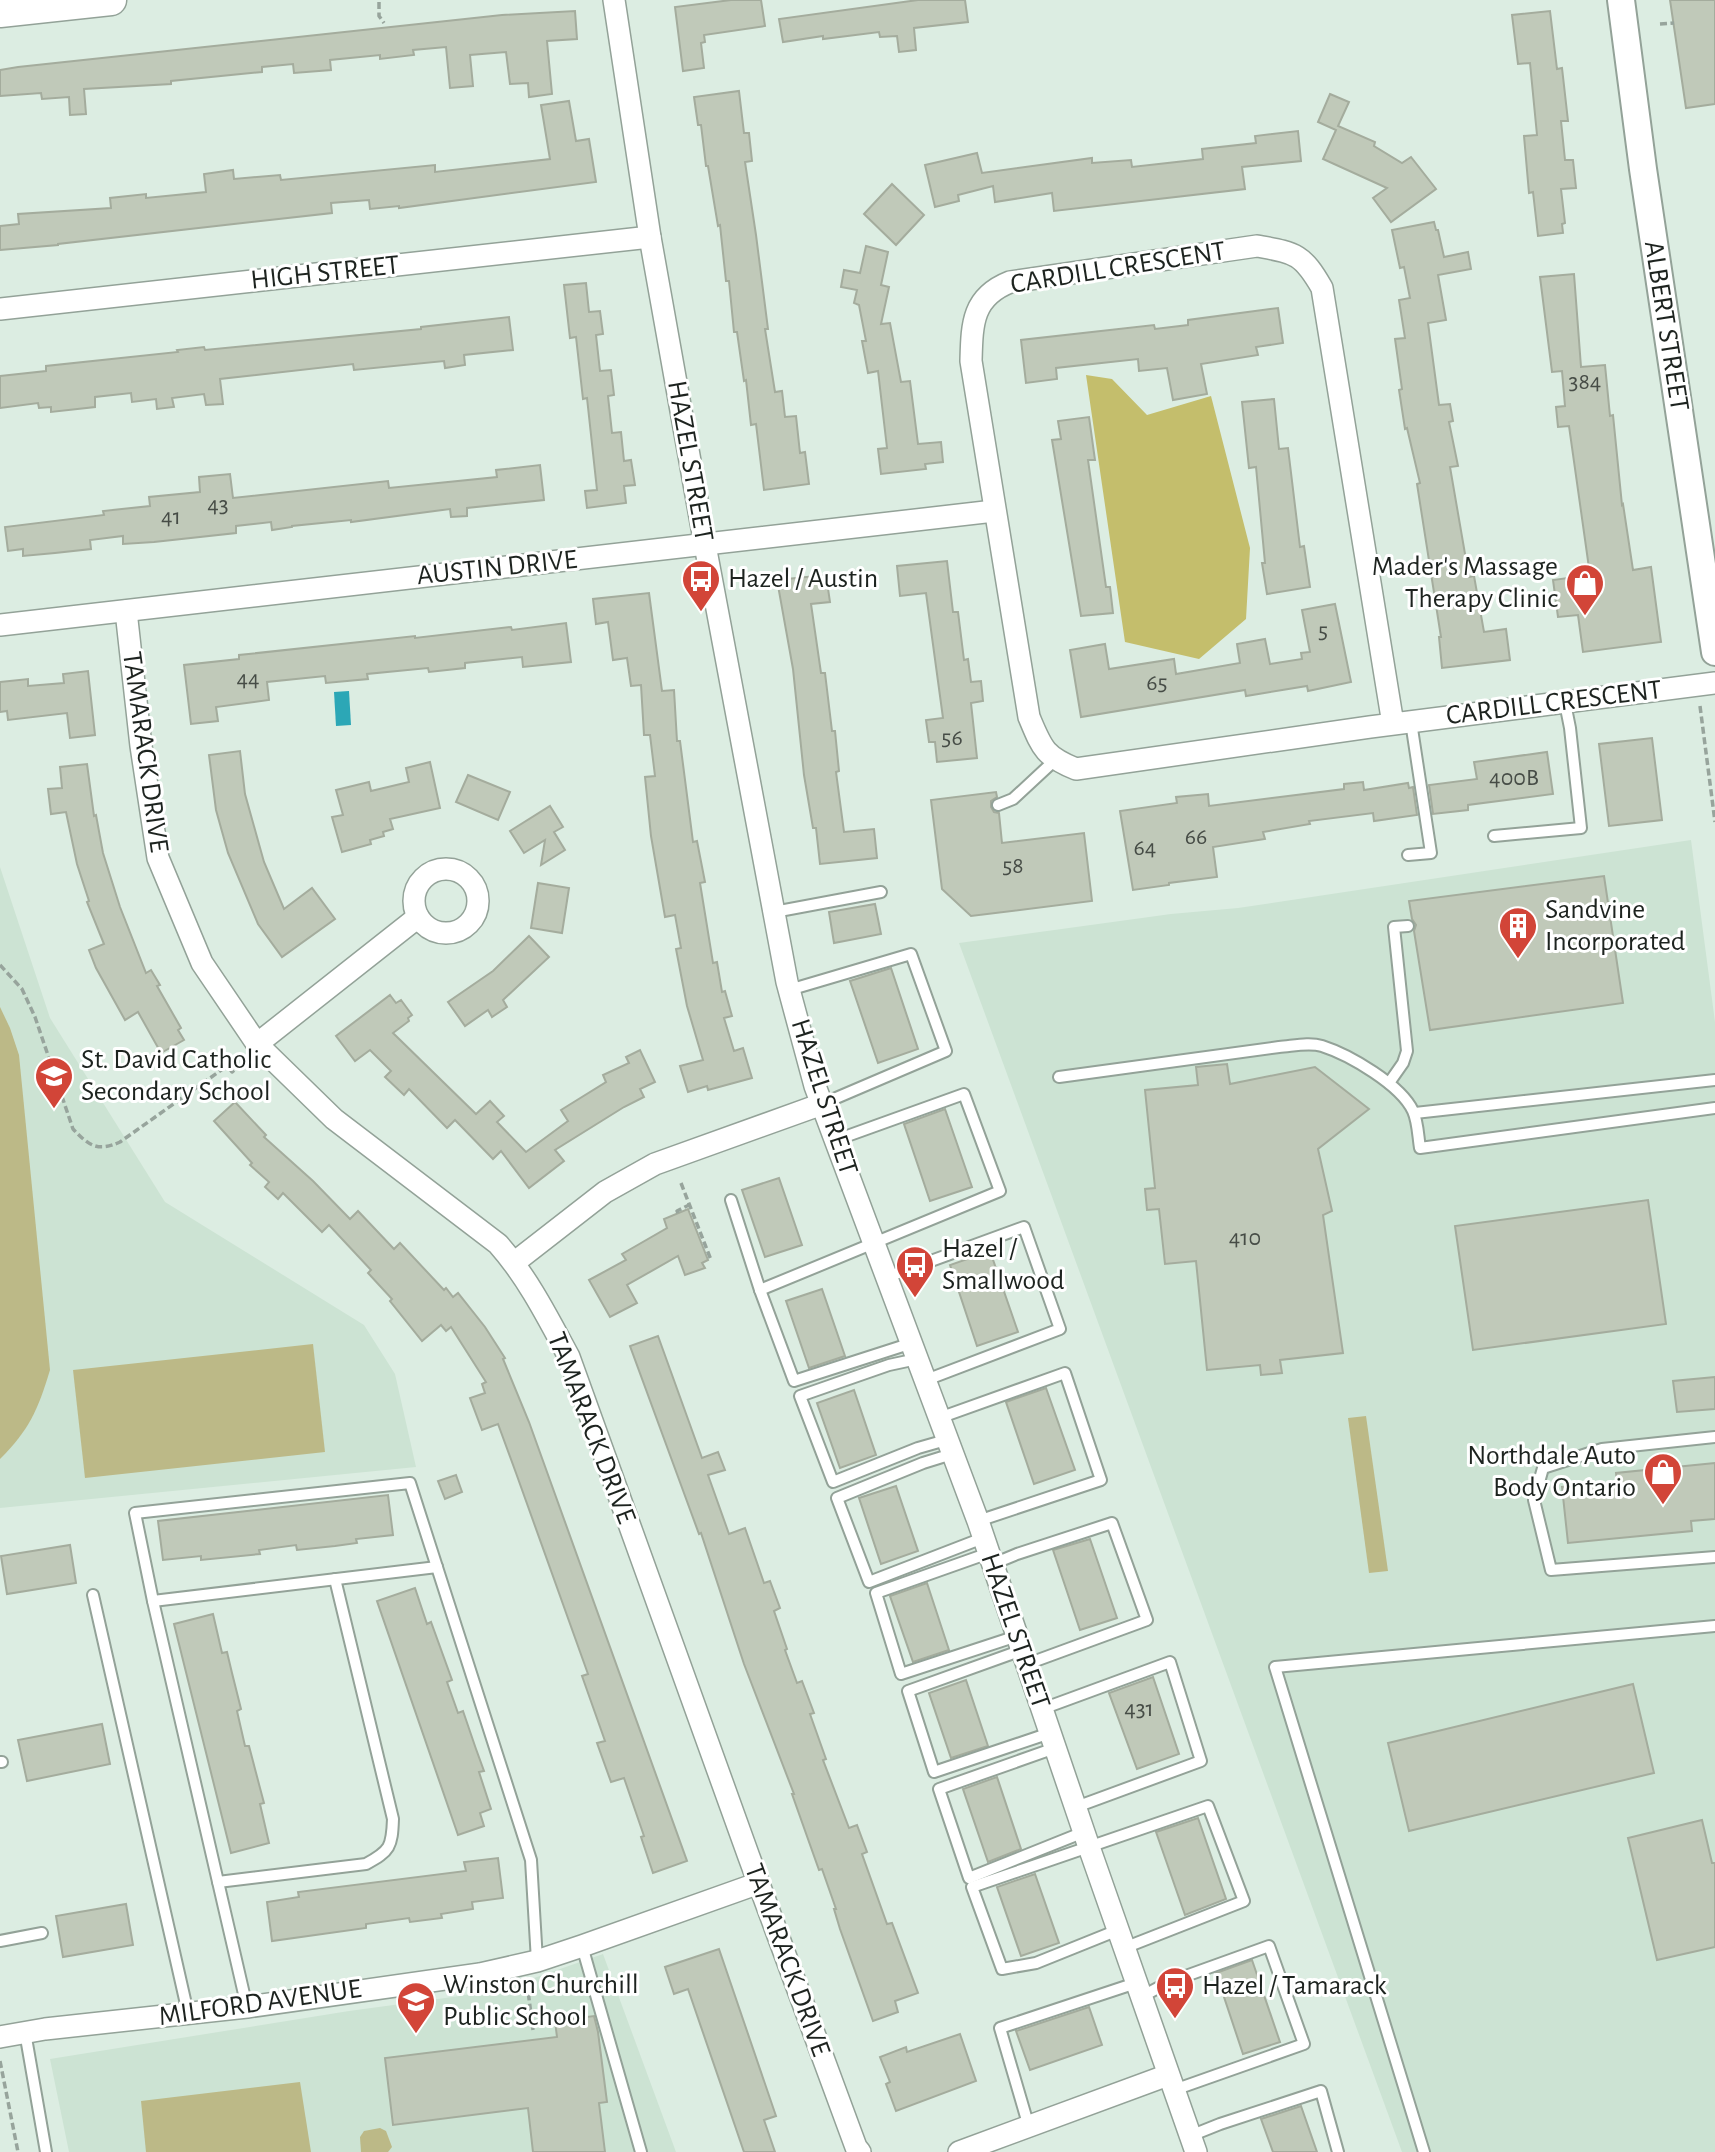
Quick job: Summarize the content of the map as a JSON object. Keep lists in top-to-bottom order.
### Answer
{
  "streets": {
    "street": [
      "CARDILL CRESCENT",
      "HIGH STREET",
      "ALBERT STREET",
      "HAZEL STREET",
      "AUSTIN DRIVE",
      "TAMARACK DRIVE",
      "MILFORD AVENUE"
    ]
  },
  "crossings": [
    ["CARDILL CRESCENT", "AUSTIN DRIVE"],
    ["HIGH STREET", "HAZEL STREET"],
    ["HAZEL STREET", "AUSTIN DRIVE"],
    ["AUSTIN DRIVE", "TAMARACK DRIVE"],
    ["TAMARACK DRIVE", "MILFORD AVENUE"]
  ],
  "places": {
    "bus stop": ["Hazel / Austin", "Hazel / Smallwood", "Hazel / Tamarack"],
    "shop": ["Mader's Massage Therapy Clinic", "Northdale Auto Body Ontario"],
    "building": ["Sandvine Incorporated"],
    "school or university": ["St. David Catholic Secondary School", "Winston Churchill Public School"]
  },
  "house_numbers": [
    "384",
    "43",
    "41",
    "5",
    "44",
    "65",
    "56",
    "400B",
    "66",
    "64",
    "58",
    "410",
    "431"
  ]
}
